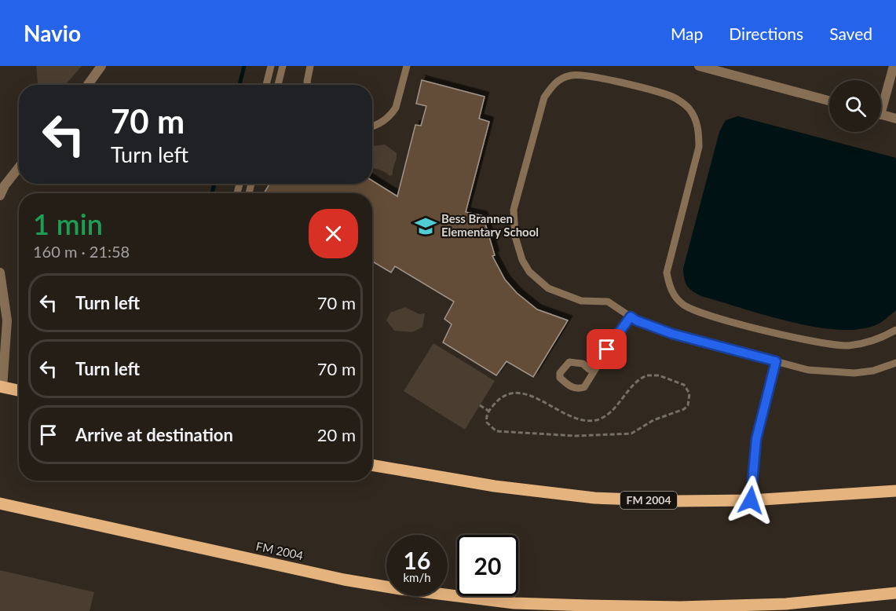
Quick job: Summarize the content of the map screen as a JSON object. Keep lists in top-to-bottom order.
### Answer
{
  "streets": {
    "main road": ["FM 2004"]
  },
  "places": {
    "school or university": ["Bess Brannen Elementary School"]
  },
  "page": {
    "header": "Navio",
    "nav": ["Map", "Directions", "Saved"],
    "turn": ["70 m", "Turn left"],
    "heading": ["1 min", "160 m · 21:58"],
    "list": [
      {
        "name": "Turn left",
        "value": "70 m"
      },
      {
        "name": "Turn left",
        "value": "70 m"
      },
      {
        "name": "Arrive at destination",
        "value": "20 m"
      }
    ],
    "speed": "16 km/h",
    "limit": "20"
  }
}
